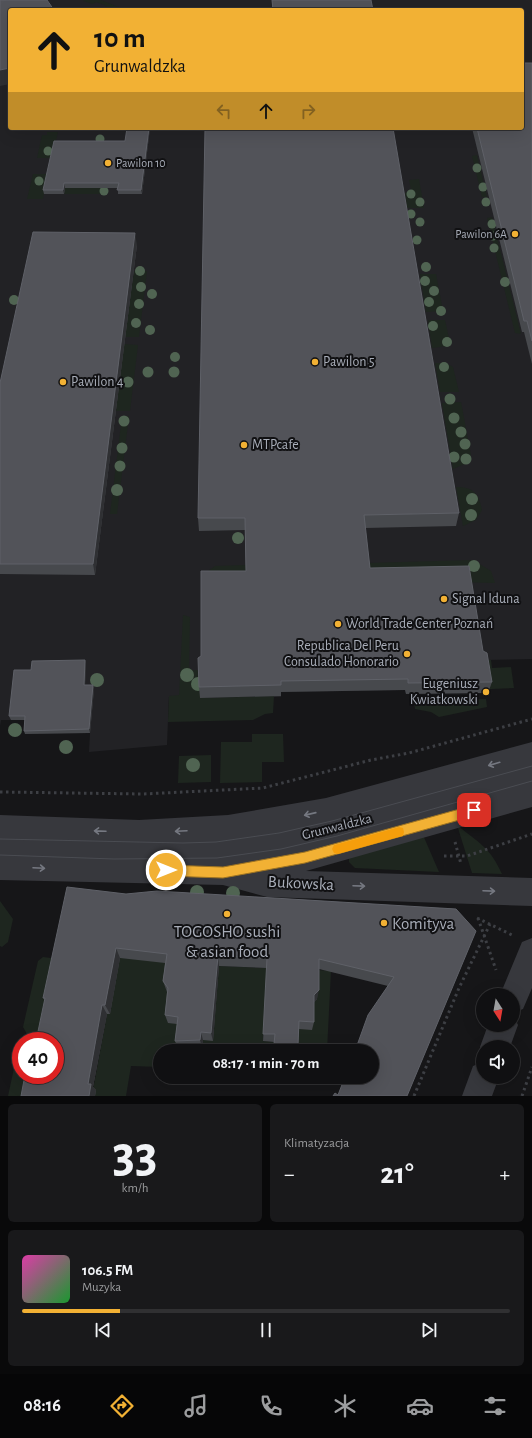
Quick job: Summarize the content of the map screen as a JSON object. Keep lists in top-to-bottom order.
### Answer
{
  "streets": {
    "street": ["Grunwaldzka", "Bukowska"]
  },
  "crossings": [
    ["Grunwaldzka", "Bukowska"]
  ],
  "places": [
    "Pawilon 10",
    "Pawilon 6A",
    "Pawilon 5",
    "Pawilon 4",
    "MTPcafe",
    "Signal Iduna",
    "World Trade Center Poznań",
    "Republica Del Peru Consulado Honorario",
    "Eugeniusz Kwiatkowski",
    "TOGOSHO sushi & asian food",
    "Komityva"
  ],
  "north": "bottom",
  "page": {
    "turn": ["10 m", "Grunwaldzka"],
    "limit": "40",
    "trip": "08:17 · 1 min · 70 m",
    "tile": [
      ["33", "km/h"],
      "Klimatyzacja"
    ],
    "heat": ["−", "21°", "+"],
    "song": ["106.5 FM", "Muzyka"],
    "tabs": "08:16"
  }
}
